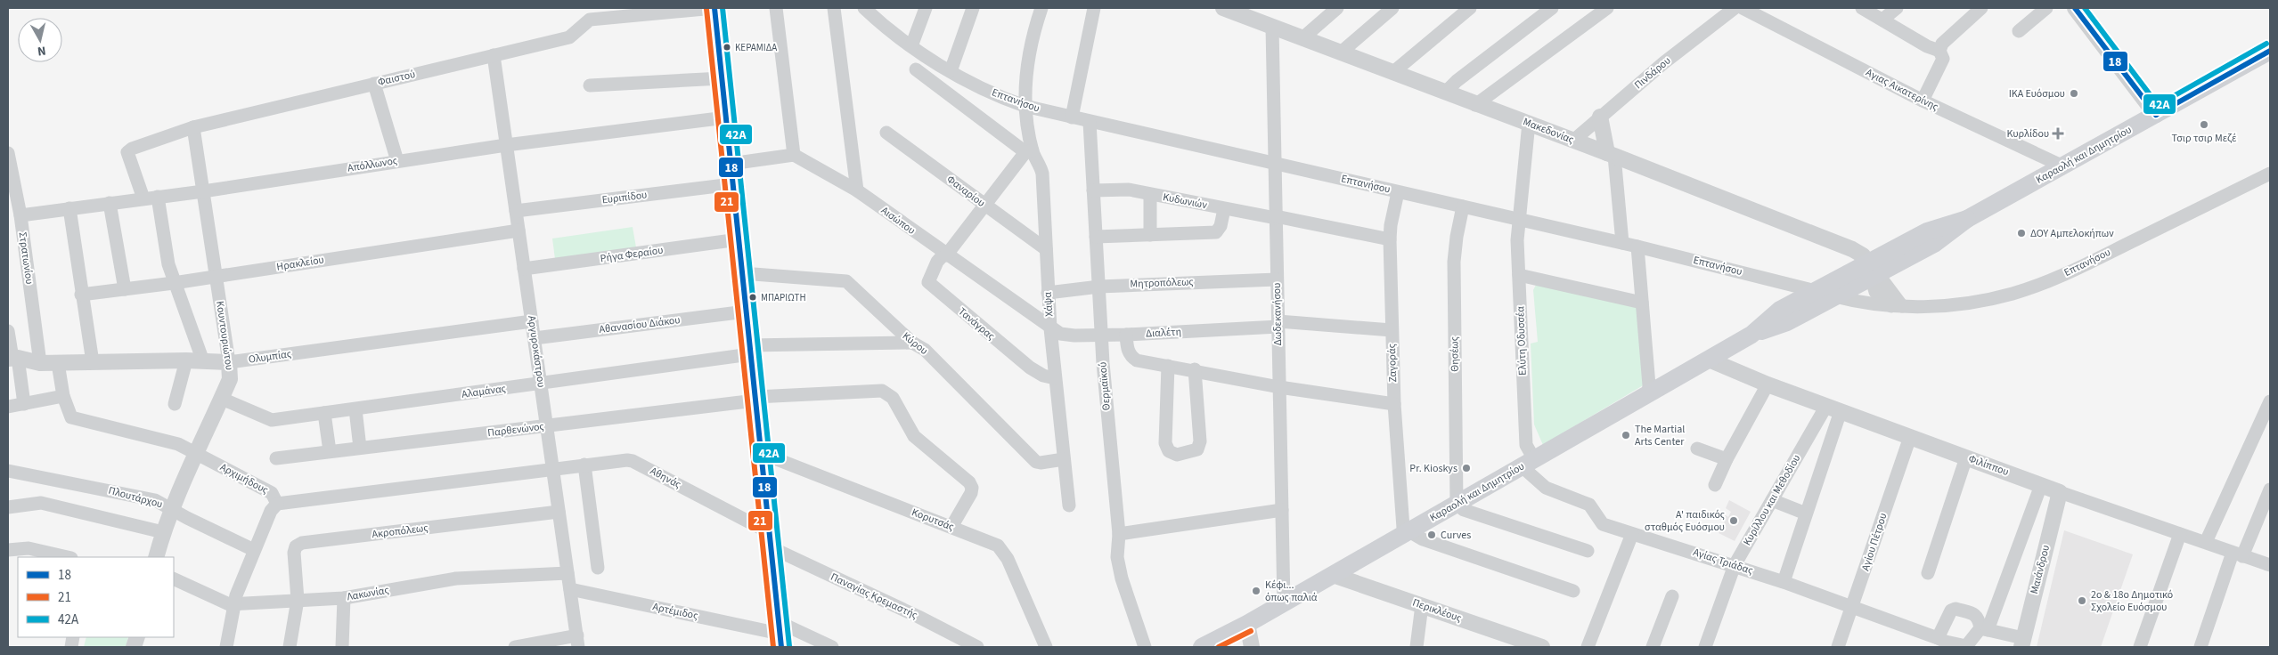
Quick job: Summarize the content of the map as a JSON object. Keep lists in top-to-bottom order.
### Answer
{
  "streets": {
    "main road": ["Καραολή και Δημητρίου"],
    "street": [
      "Πινδάρου",
      "Φαιστού",
      "Αγιας Αικατερίνης",
      "Επτανήσου",
      "Μακεδονίας",
      "Απόλλωνος",
      "Φαναρίου",
      "Ευριπίδου",
      "Κυδωνιών",
      "Αισώπου",
      "Ρήγα Φεραίου",
      "Στρατωνίου",
      "Ηρακλείου",
      "Μητροπόλεως",
      "Χάψα",
      "Δωδεκανήσου",
      "Τανάγρας",
      "Αθανασίου Διάκου",
      "Διαλέτη",
      "Κουντουριώτου",
      "Ελύτη Οδυσσέα",
      "Κύρου",
      "Αργυροκάστρου",
      "Θησέως",
      "Ολυμπίας",
      "Ζαγοράς",
      "Θερμαϊκού",
      "Αλαμάνας",
      "Παρθενώνος",
      "Φιλίππου",
      "Αθηνάς",
      "Αρχιμήδους",
      "Πλουτάρχου",
      "Κυρίλλου και Μεθοδίου",
      "Κορυτσάς",
      "Ακροπόλεως",
      "Αγίου Πέτρου",
      "Αγίας Τριάδας",
      "Μαιάνδρου",
      "Λακωνίας",
      "Παναγίας Κρεμαστής",
      "Περικλέους",
      "Αρτέμιδος"
    ]
  },
  "crossings": [
    ["Πινδάρου", "Μακεδονίας"],
    ["Φαιστού", "Απόλλωνος"],
    ["Φαιστού", "Κουντουριώτου"],
    ["Φαιστού", "Αργυροκάστρου"],
    ["Αγιας Αικατερίνης", "Καραολή και Δημητρίου"],
    ["Επτανήσου", "Καραολή και Δημητρίου"],
    ["Επτανήσου", "Χάψα"],
    ["Επτανήσου", "Δωδεκανήσου"],
    ["Επτανήσου", "Ελύτη Οδυσσέα"],
    ["Επτανήσου", "Θησέως"],
    ["Επτανήσου", "Ζαγοράς"],
    ["Επτανήσου", "Θερμαϊκού"],
    ["Μακεδονίας", "Καραολή και Δημητρίου"],
    ["Μακεδονίας", "Δωδεκανήσου"],
    ["Μακεδονίας", "Ελύτη Οδυσσέα"],
    ["Καραολή και Δημητρίου", "Δωδεκανήσου"],
    ["Καραολή και Δημητρίου", "Ελύτη Οδυσσέα"],
    ["Καραολή και Δημητρίου", "Θησέως"],
    ["Καραολή και Δημητρίου", "Ζαγοράς"],
    ["Καραολή και Δημητρίου", "Φιλίππου"],
    ["Καραολή και Δημητρίου", "Αγίας Τριάδας"],
    ["Καραολή και Δημητρίου", "Περικλέους"],
    ["Απόλλωνος", "Στρατωνίου"],
    ["Απόλλωνος", "Κουντουριώτου"],
    ["Απόλλωνος", "Αργυροκάστρου"],
    ["Φαναρίου", "Χάψα"],
    ["Φαναρίου", "Τανάγρας"],
    ["Ευριπίδου", "Αργυροκάστρου"],
    ["Κυδωνιών", "Δωδεκανήσου"],
    ["Κυδωνιών", "Ζαγοράς"],
    ["Κυδωνιών", "Θερμαϊκού"],
    ["Αισώπου", "Χάψα"],
    ["Αισώπου", "Τανάγρας"],
    ["Αισώπου", "Διαλέτη"],
    ["Ρήγα Φεραίου", "Αργυροκάστρου"],
    ["Στρατωνίου", "Ολυμπίας"],
    ["Ηρακλείου", "Κουντουριώτου"],
    ["Ηρακλείου", "Αργυροκάστρου"],
    ["Μητροπόλεως", "Χάψα"],
    ["Μητροπόλεως", "Δωδεκανήσου"],
    ["Μητροπόλεως", "Θερμαϊκού"],
    ["Χάψα", "Τανάγρας"],
    ["Χάψα", "Διαλέτη"],
    ["Χάψα", "Κύρου"],
    ["Δωδεκανήσου", "Διαλέτη"],
    ["Αθανασίου Διάκου", "Αργυροκάστρου"],
    ["Διαλέτη", "Ζαγοράς"],
    ["Διαλέτη", "Θερμαϊκού"],
    ["Κουντουριώτου", "Ολυμπίας"],
    ["Κουντουριώτου", "Αλαμάνας"],
    ["Κουντουριώτου", "Αρχιμήδους"],
    ["Κουντουριώτου", "Πλουτάρχου"],
    ["Ελύτη Οδυσσέα", "Αγίας Τριάδας"],
    ["Κύρου", "Αλαμάνας"],
    ["Αργυροκάστρου", "Ολυμπίας"],
    ["Αργυροκάστρου", "Αλαμάνας"],
    ["Αργυροκάστρου", "Παρθενώνος"],
    ["Αργυροκάστρου", "Αθηνάς"],
    ["Αργυροκάστρου", "Αρχιμήδους"],
    ["Αργυροκάστρου", "Ακροπόλεως"],
    ["Αργυροκάστρου", "Λακωνίας"],
    ["Αργυροκάστρου", "Αρτέμιδος"],
    ["Ολυμπίας", "Αρχιμήδους"],
    ["Παρθενώνος", "Κορυτσάς"],
    ["Φιλίππου", "Κυρίλλου και Μεθοδίου"],
    ["Φιλίππου", "Αγίου Πέτρου"],
    ["Φιλίππου", "Μαιάνδρου"],
    ["Αθηνάς", "Αρχιμήδους"],
    ["Αθηνάς", "Παναγίας Κρεμαστής"],
    ["Κυρίλλου και Μεθοδίου", "Αγίας Τριάδας"],
    ["Ακροπόλεως", "Λακωνίας"],
    ["Αγίου Πέτρου", "Αγίας Τριάδας"]
  ],
  "places": {
    "other": [
      "ΚΕΡΑΜΙΔΑ",
      "ΙΚΑ Ευόσμου",
      "Τσιρ τσιρ Μεζέ",
      "ΔΟΥ Αμπελοκήπων",
      "ΜΠΑΡΙΩΤΗ",
      "The Martial Arts Center",
      "Pr. Kioskys",
      "Α' παιδικός σταθμός Ευόσμου",
      "Curves",
      "Κέφι... όπως παλιά",
      "2ο & 18ο Δημοτικό Σχολείο Ευόσμου"
    ],
    "health": ["Κυρλίδου"]
  },
  "lines": ["transit line 18", "transit line 42Α", "transit line 21"],
  "legend": ["18", "21", "42Α"],
  "north": "bottom"
}
